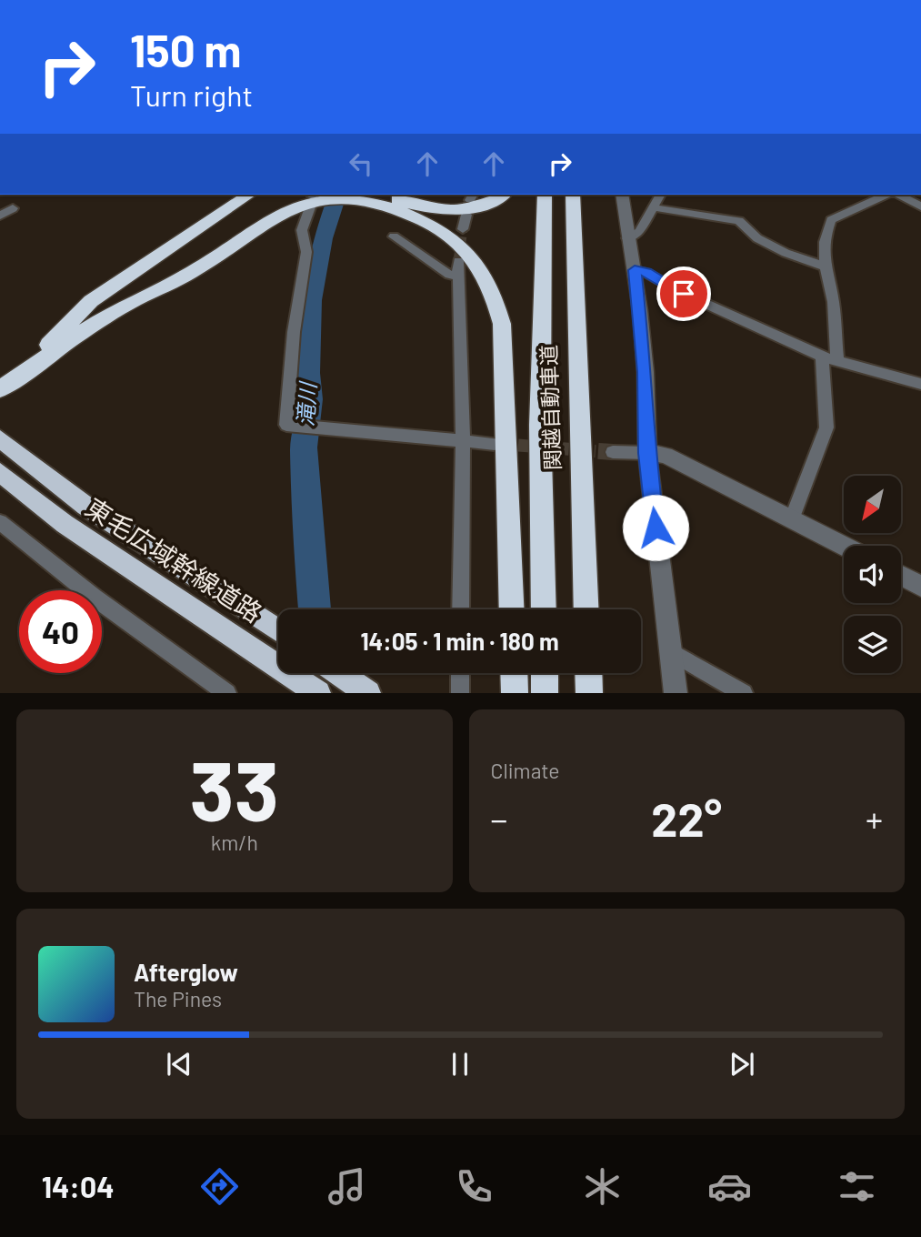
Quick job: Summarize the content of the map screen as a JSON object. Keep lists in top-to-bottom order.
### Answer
{
  "streets": {
    "highway": ["関越自動車道", "東毛広域幹線道路"]
  },
  "water": ["滝川"],
  "north": "bottom left",
  "page": {
    "turn": ["150 m", "Turn right"],
    "limit": "40",
    "trip": "14:05 · 1 min · 180 m",
    "tile": [
      ["33", "km/h"],
      "Climate"
    ],
    "heat": ["−", "22°", "+"],
    "song": ["Afterglow", "The Pines"],
    "tabs": "14:04"
  }
}
